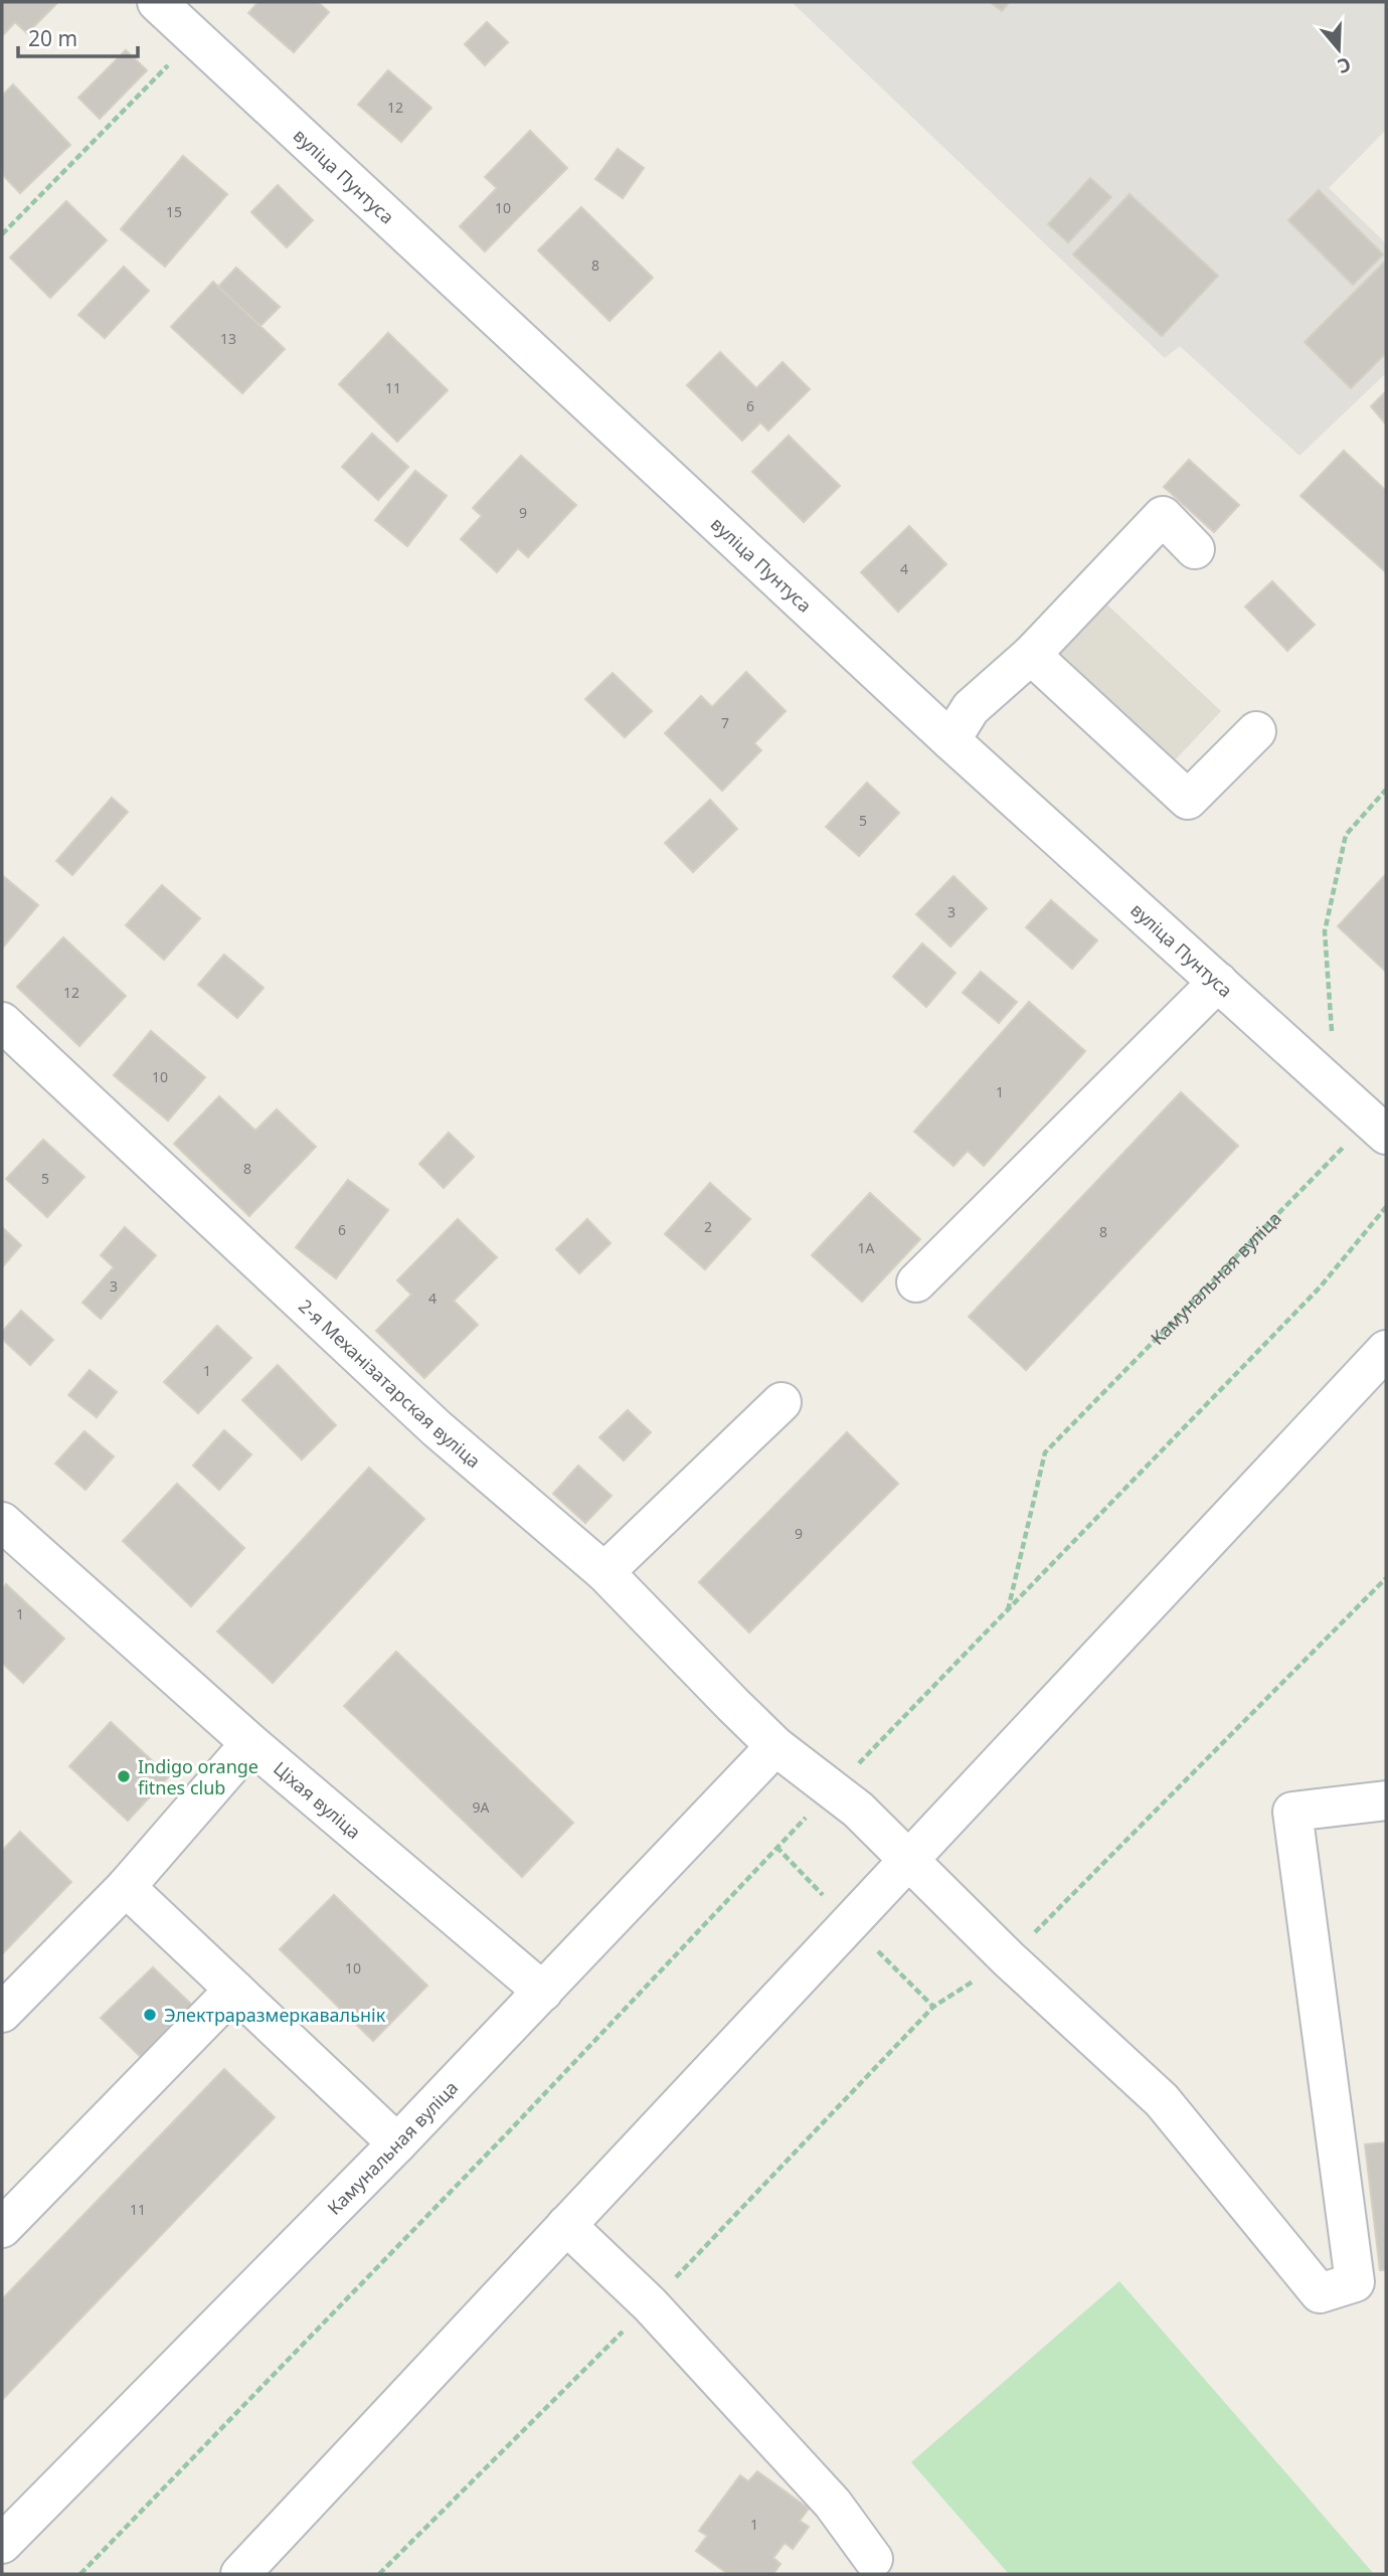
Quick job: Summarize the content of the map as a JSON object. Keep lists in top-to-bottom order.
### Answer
{
  "streets": {
    "street": [
      "вуліца Пунтуса",
      "Камунальная вуліца",
      "2-я Механізатарская вуліца",
      "Ціхая вуліца"
    ]
  },
  "crossings": [
    ["вуліца Пунтуса", "Камунальная вуліца"],
    ["Камунальная вуліца", "2-я Механізатарская вуліца"],
    ["Камунальная вуліца", "Ціхая вуліца"]
  ],
  "places": ["Indigo orange fitnes club", "Электраразмеркавальнік"],
  "house_numbers": [
    "12",
    "10",
    "15",
    "8",
    "13",
    "11",
    "6",
    "9",
    "4",
    "7",
    "5",
    "3",
    "12",
    "10",
    "1",
    "8",
    "5",
    "2",
    "6",
    "8",
    "1А",
    "3",
    "4",
    "1",
    "9",
    "1",
    "9А",
    "10",
    "11",
    "1"
  ],
  "scale_bar": "20 m",
  "north": "bottom"
}
